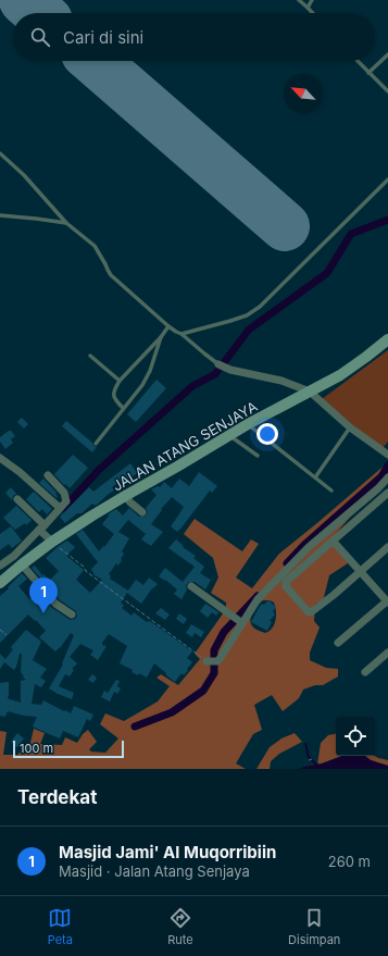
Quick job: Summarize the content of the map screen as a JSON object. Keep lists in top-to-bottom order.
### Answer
{
  "streets": {
    "main road": ["JALAN ATANG SENJAYA"]
  },
  "scale_bar": "100 m",
  "north": "top left",
  "page": {
    "search": "Cari di sini",
    "pins": "1",
    "scale": "100 m",
    "heading": "Terdekat",
    "list": [
      {
        "mark": "1",
        "name": "Masjid Jami' Al Muqorribiin",
        "note": "Masjid · Jalan Atang Senjaya",
        "value": "260 m"
      }
    ],
    "nav": ["Peta", "Rute", "Disimpan"]
  }
}
